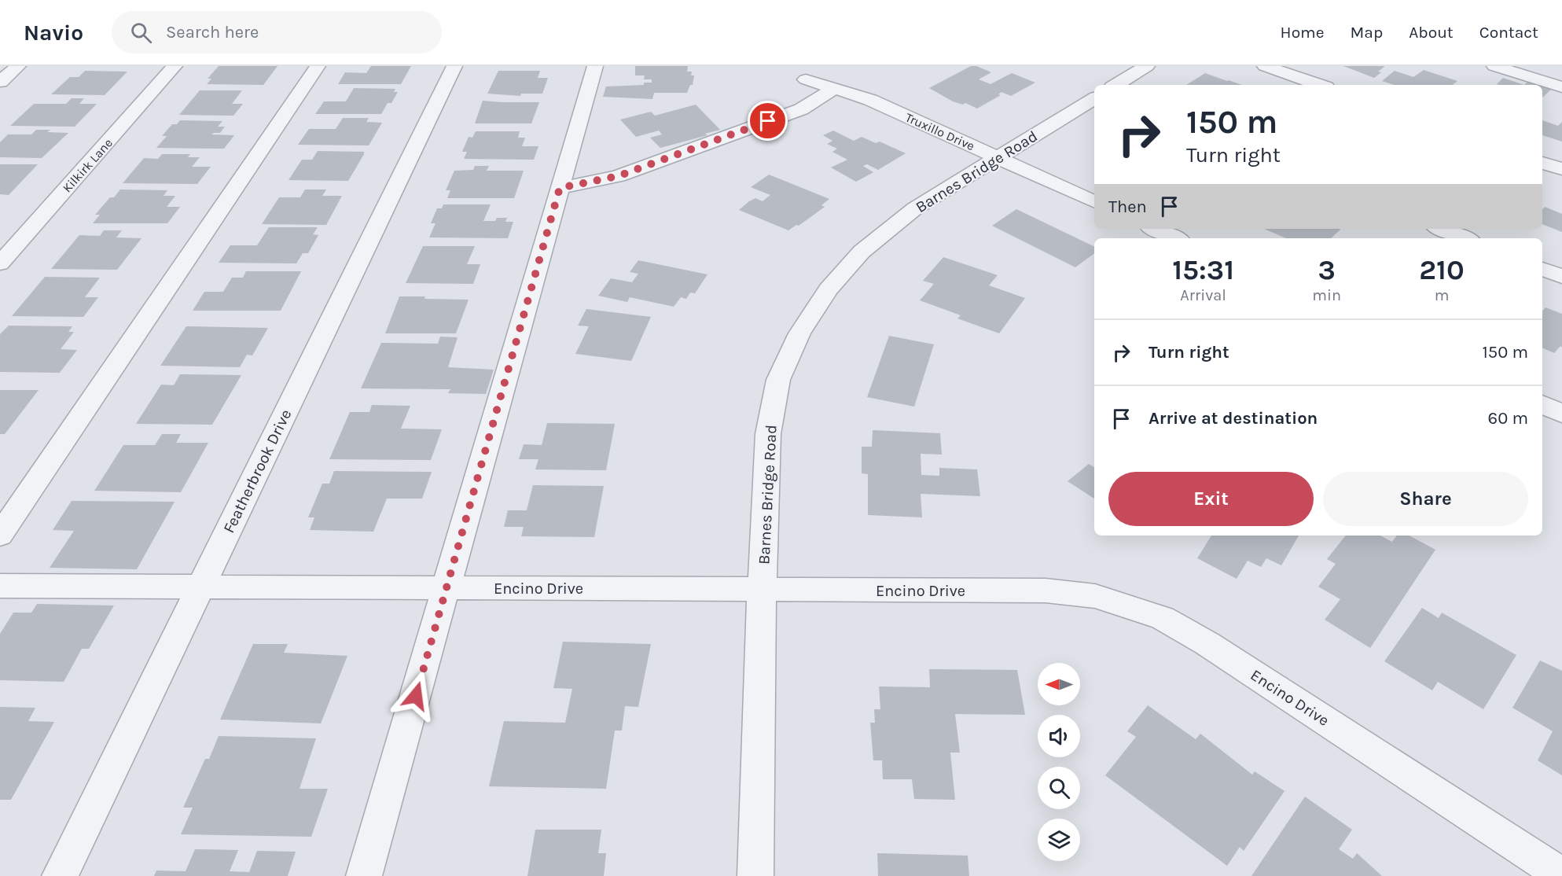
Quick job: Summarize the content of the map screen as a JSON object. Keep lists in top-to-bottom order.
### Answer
{
  "streets": {
    "street": [
      "Truxillo Drive",
      "Kilkirk Lane",
      "Barnes Bridge Road",
      "Featherbrook Drive",
      "Encino Drive"
    ]
  },
  "crossings": [
    ["Truxillo Drive", "Barnes Bridge Road"],
    ["Barnes Bridge Road", "Encino Drive"],
    ["Featherbrook Drive", "Encino Drive"]
  ],
  "north": "left",
  "page": {
    "header": "Navio",
    "search": "Search here",
    "nav": [
      "Home",
      "Map",
      "About",
      "Contact"
    ],
    "turn": ["150 m", "Turn right"],
    "then": "Then",
    "eta": [
      "15:31",
      "Arrival",
      "3",
      "min",
      "210",
      "m"
    ],
    "list": [
      {
        "name": "Turn right",
        "value": "150 m"
      },
      {
        "name": "Arrive at destination",
        "value": "60 m"
      }
    ],
    "buttons": ["Exit", "Share"]
  }
}
